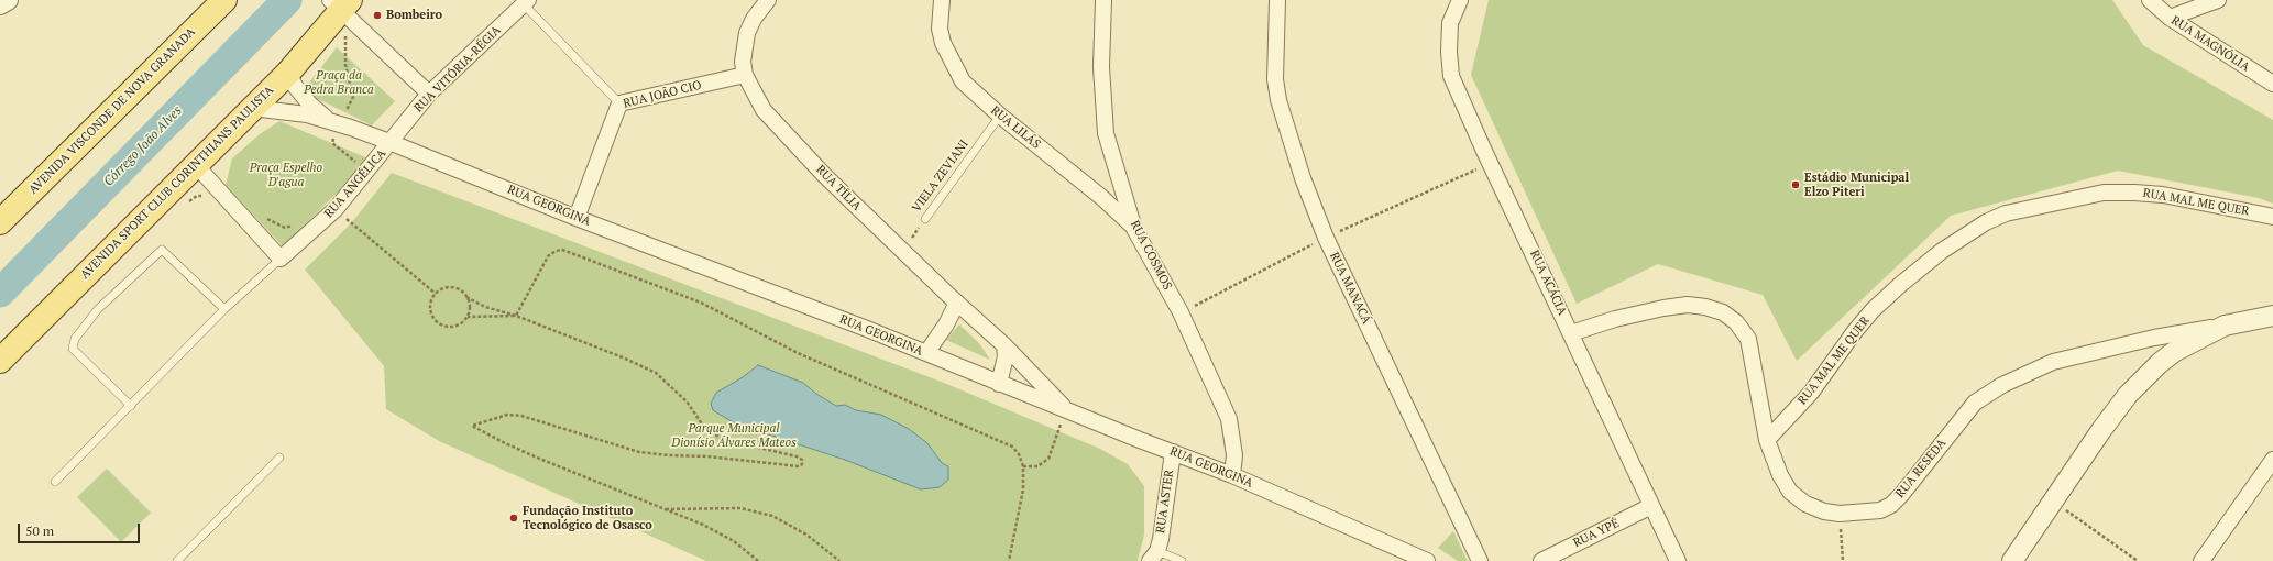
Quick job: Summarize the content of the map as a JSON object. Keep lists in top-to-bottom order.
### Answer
{
  "streets": {
    "main road": ["AVENIDA VISCONDE DE NOVA GRANADA", "AVENIDA SPORT CLUB CORINTHIANS PAULISTA"],
    "street": [
      "RUA MAGNÓLIA",
      "RUA VITÓRIA-RÉGIA",
      "RUA JOÃO CIO",
      "RUA LILÁS",
      "RUA ANGÉLICA",
      "RUA TÍLIA",
      "RUA MAL ME QUER",
      "RUA GEORGINA",
      "RUA COSMOS",
      "RUA ACÁCIA",
      "RUA MANACÁ",
      "RUA RESEDA",
      "RUA ASTER",
      "RUA YPÊ"
    ],
    "lane": ["VIELA ZEVIANI"]
  },
  "crossings": [
    ["RUA VITÓRIA-RÉGIA", "RUA ANGÉLICA"],
    ["RUA VITÓRIA-RÉGIA", "RUA GEORGINA"],
    ["RUA JOÃO CIO", "RUA TÍLIA"],
    ["RUA JOÃO CIO", "RUA GEORGINA"],
    ["RUA LILÁS", "VIELA ZEVIANI"],
    ["RUA LILÁS", "RUA COSMOS"],
    ["VIELA ZEVIANI", "RUA TÍLIA"],
    ["AVENIDA SPORT CLUB CORINTHIANS PAULISTA", "RUA GEORGINA"],
    ["RUA ANGÉLICA", "RUA GEORGINA"],
    ["RUA TÍLIA", "RUA GEORGINA"],
    ["RUA MAL ME QUER", "RUA RESEDA"],
    ["RUA GEORGINA", "RUA COSMOS"],
    ["RUA GEORGINA", "RUA ASTER"],
    ["RUA ACÁCIA", "RUA RESEDA"],
    ["RUA ACÁCIA", "RUA YPÊ"]
  ],
  "water": ["Córrego João Alves"],
  "parks": ["Praça da Pedra Branca", "Praça Espelho D'agua", "Parque Municipal Dionísio Álvares Mateos"],
  "places": ["Bombeiro", "Estádio Municipal Elzo Piteri", "Fundação Instituto Tecnológico de Osasco"],
  "scale_bar": "50 m"
}
